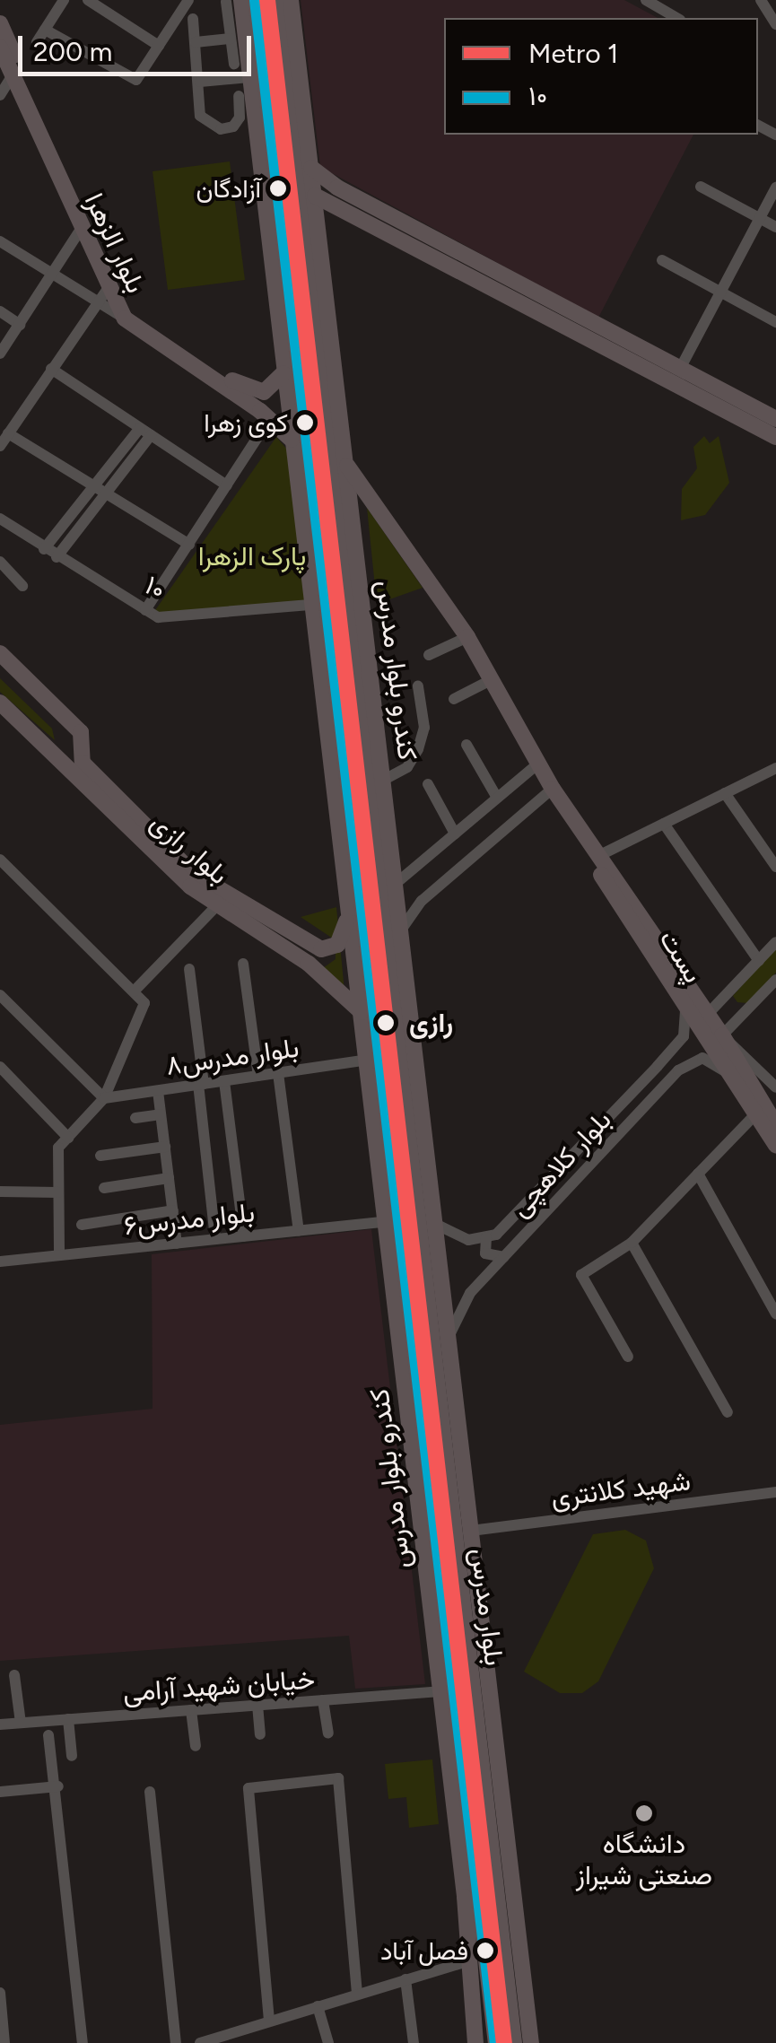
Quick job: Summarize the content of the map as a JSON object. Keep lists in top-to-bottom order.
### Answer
{
  "streets": {
    "main road": [
      "بلوار الزهرا",
      "کندرو بلوار مدرس",
      "بلوار رازی",
      "پست",
      "بلوار مدرس"
    ],
    "street": [
      "۱۰",
      "بلوار مدرس۸",
      "بلوار کلاهچی",
      "بلوار مدرس۶",
      "شهید کلانتری",
      "خیابان شهید آرامی"
    ]
  },
  "crossings": [
    ["بلوار الزهرا", "کندرو بلوار مدرس"],
    ["۱۰", "کندرو بلوار مدرس"],
    ["کندرو بلوار مدرس", "بلوار رازی"],
    ["کندرو بلوار مدرس", "پست"],
    ["کندرو بلوار مدرس", "بلوار مدرس۸"],
    ["کندرو بلوار مدرس", "بلوار کلاهچی"],
    ["کندرو بلوار مدرس", "بلوار مدرس۶"],
    ["کندرو بلوار مدرس", "شهید کلانتری"],
    ["کندرو بلوار مدرس", "بلوار مدرس"],
    ["کندرو بلوار مدرس", "خیابان شهید آرامی"],
    ["پست", "بلوار کلاهچی"],
    ["بلوار کلاهچی", "بلوار مدرس"]
  ],
  "parks": ["پارک الزهرا"],
  "places": [
    "آزادگان",
    "کوی زهرا",
    "رازی",
    "دانشگاه صنعتی شیراز",
    "فصل آباد"
  ],
  "lines": ["metro line 1", "transit line ۱۰"],
  "legend": ["Metro 1", "۱۰"],
  "scale_bar": "200 m"
}
